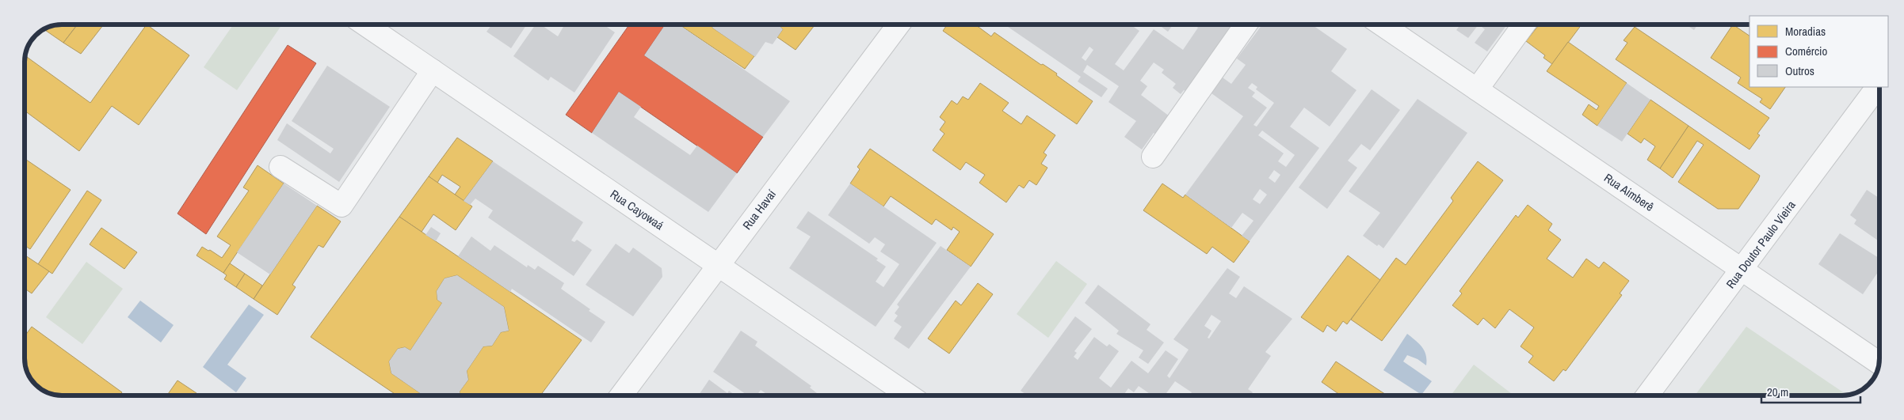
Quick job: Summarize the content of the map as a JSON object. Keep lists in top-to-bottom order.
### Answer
{
  "streets": {
    "street": [
      "Rua Aimberê",
      "Rua Cayowaá",
      "Rua Havaí",
      "Rua Doutor Paulo Vieira"
    ]
  },
  "crossings": [
    ["Rua Aimberê", "Rua Doutor Paulo Vieira"],
    ["Rua Cayowaá", "Rua Havaí"]
  ],
  "legend": ["Moradias", "Comércio", "Outros"],
  "scale_bar": "20 m"
}
